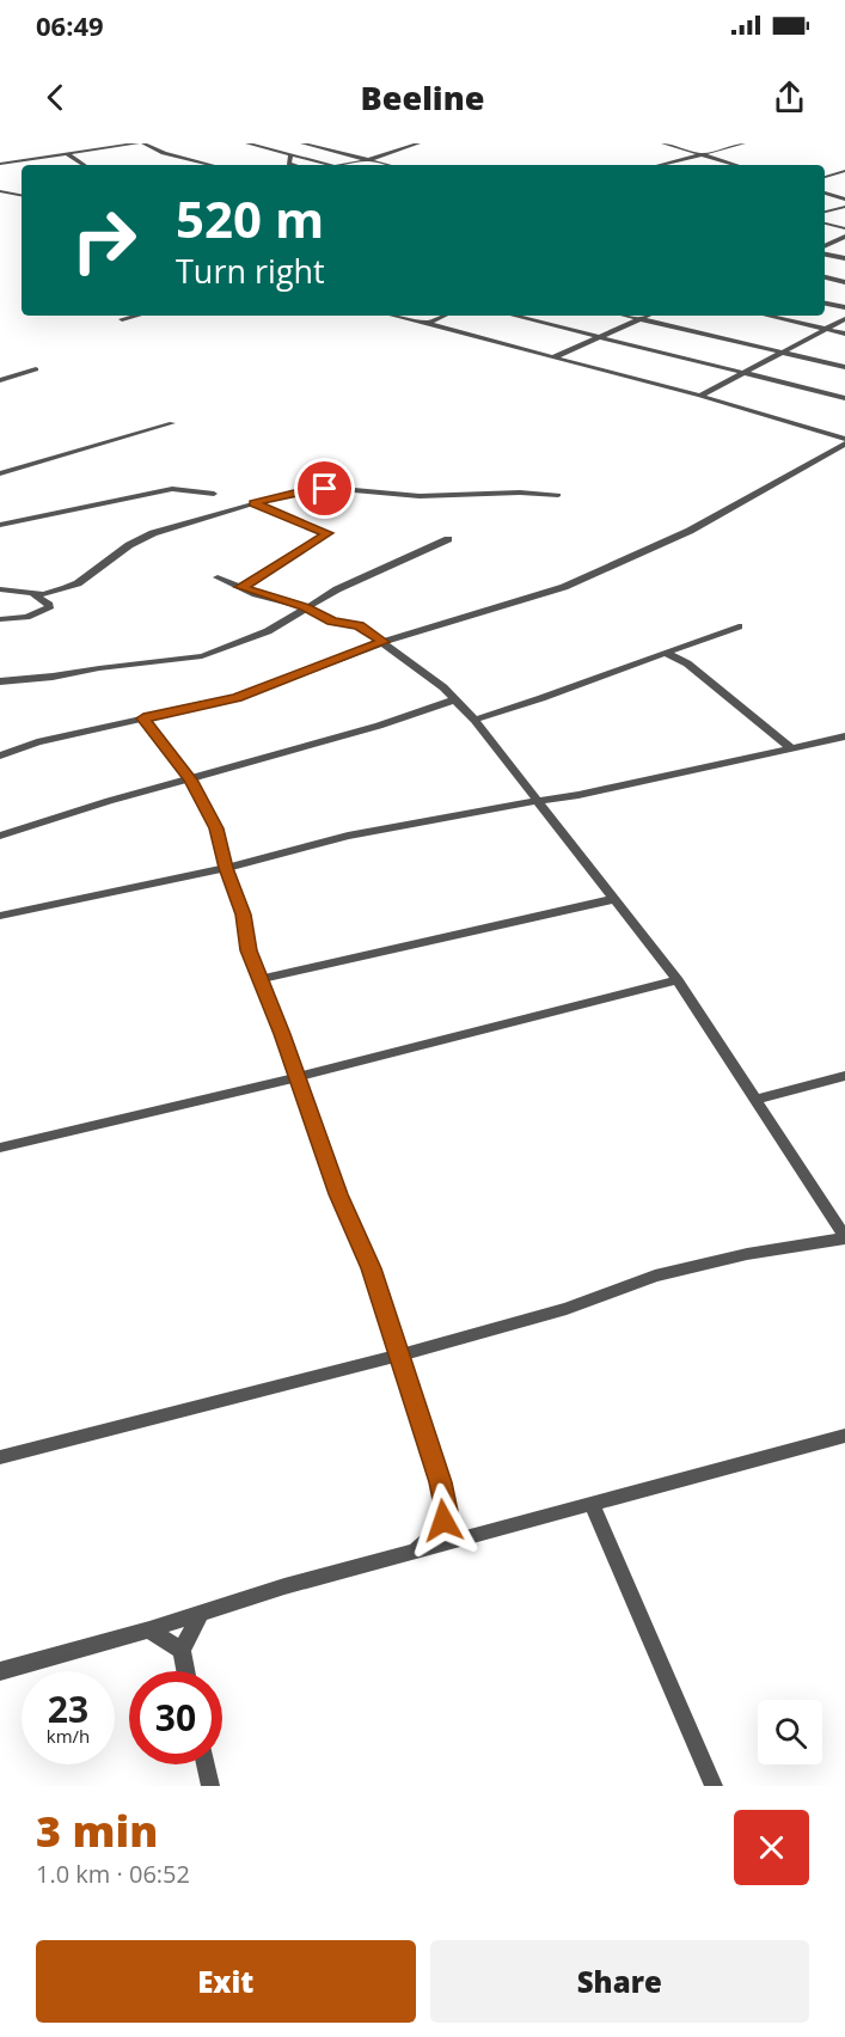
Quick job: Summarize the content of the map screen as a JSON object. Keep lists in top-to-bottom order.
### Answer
{
  "page": {
    "status": "06:49",
    "header": "Beeline",
    "turn": ["520 m", "Turn right"],
    "speed": "23 km/h",
    "limit": "30",
    "heading": ["3 min", "1.0 km · 06:52"],
    "buttons": ["Exit", "Share"]
  }
}
